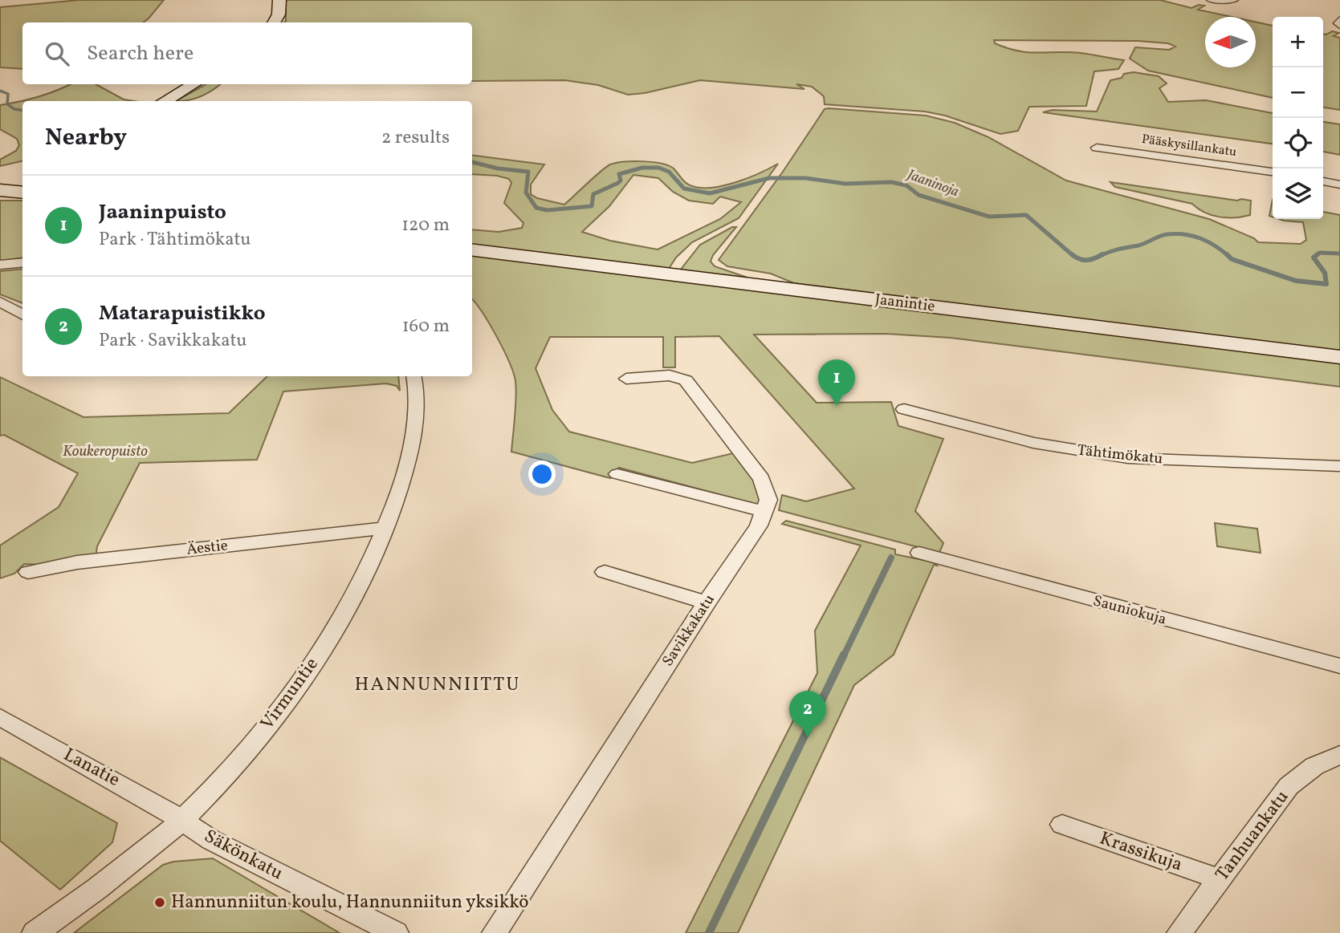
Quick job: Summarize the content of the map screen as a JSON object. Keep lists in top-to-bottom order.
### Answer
{
  "streets": {
    "main road": ["Jaanintie"],
    "street": [
      "Pääskysillankatu",
      "Tähtimökatu",
      "Äestie",
      "Sauniokuja",
      "Savikkakatu",
      "Virmuntie",
      "Lanatie",
      "Tanhuankatu",
      "Krassikuja",
      "Säkönkatu"
    ]
  },
  "crossings": [
    ["Äestie", "Virmuntie"],
    ["Virmuntie", "Lanatie"],
    ["Virmuntie", "Säkönkatu"],
    ["Lanatie", "Säkönkatu"],
    ["Tanhuankatu", "Krassikuja"]
  ],
  "districts": ["HANNUNNIITTU"],
  "water": ["Jaaninoja"],
  "parks": ["Koukeropuisto"],
  "places": ["Hannunniitun koulu, Hannunniitun yksikkö"],
  "north": "left",
  "page": {
    "map_buttons": ["+", "−"],
    "search": "Search here",
    "heading": ["Nearby", "2 results"],
    "list": [
      {
        "mark": "1",
        "name": "Jaaninpuisto",
        "note": "Park · Tähtimökatu",
        "value": "120 m"
      },
      {
        "mark": "2",
        "name": "Matarapuistikko",
        "note": "Park · Savikkakatu",
        "value": "160 m"
      }
    ],
    "pins": ["1", "2"]
  }
}
